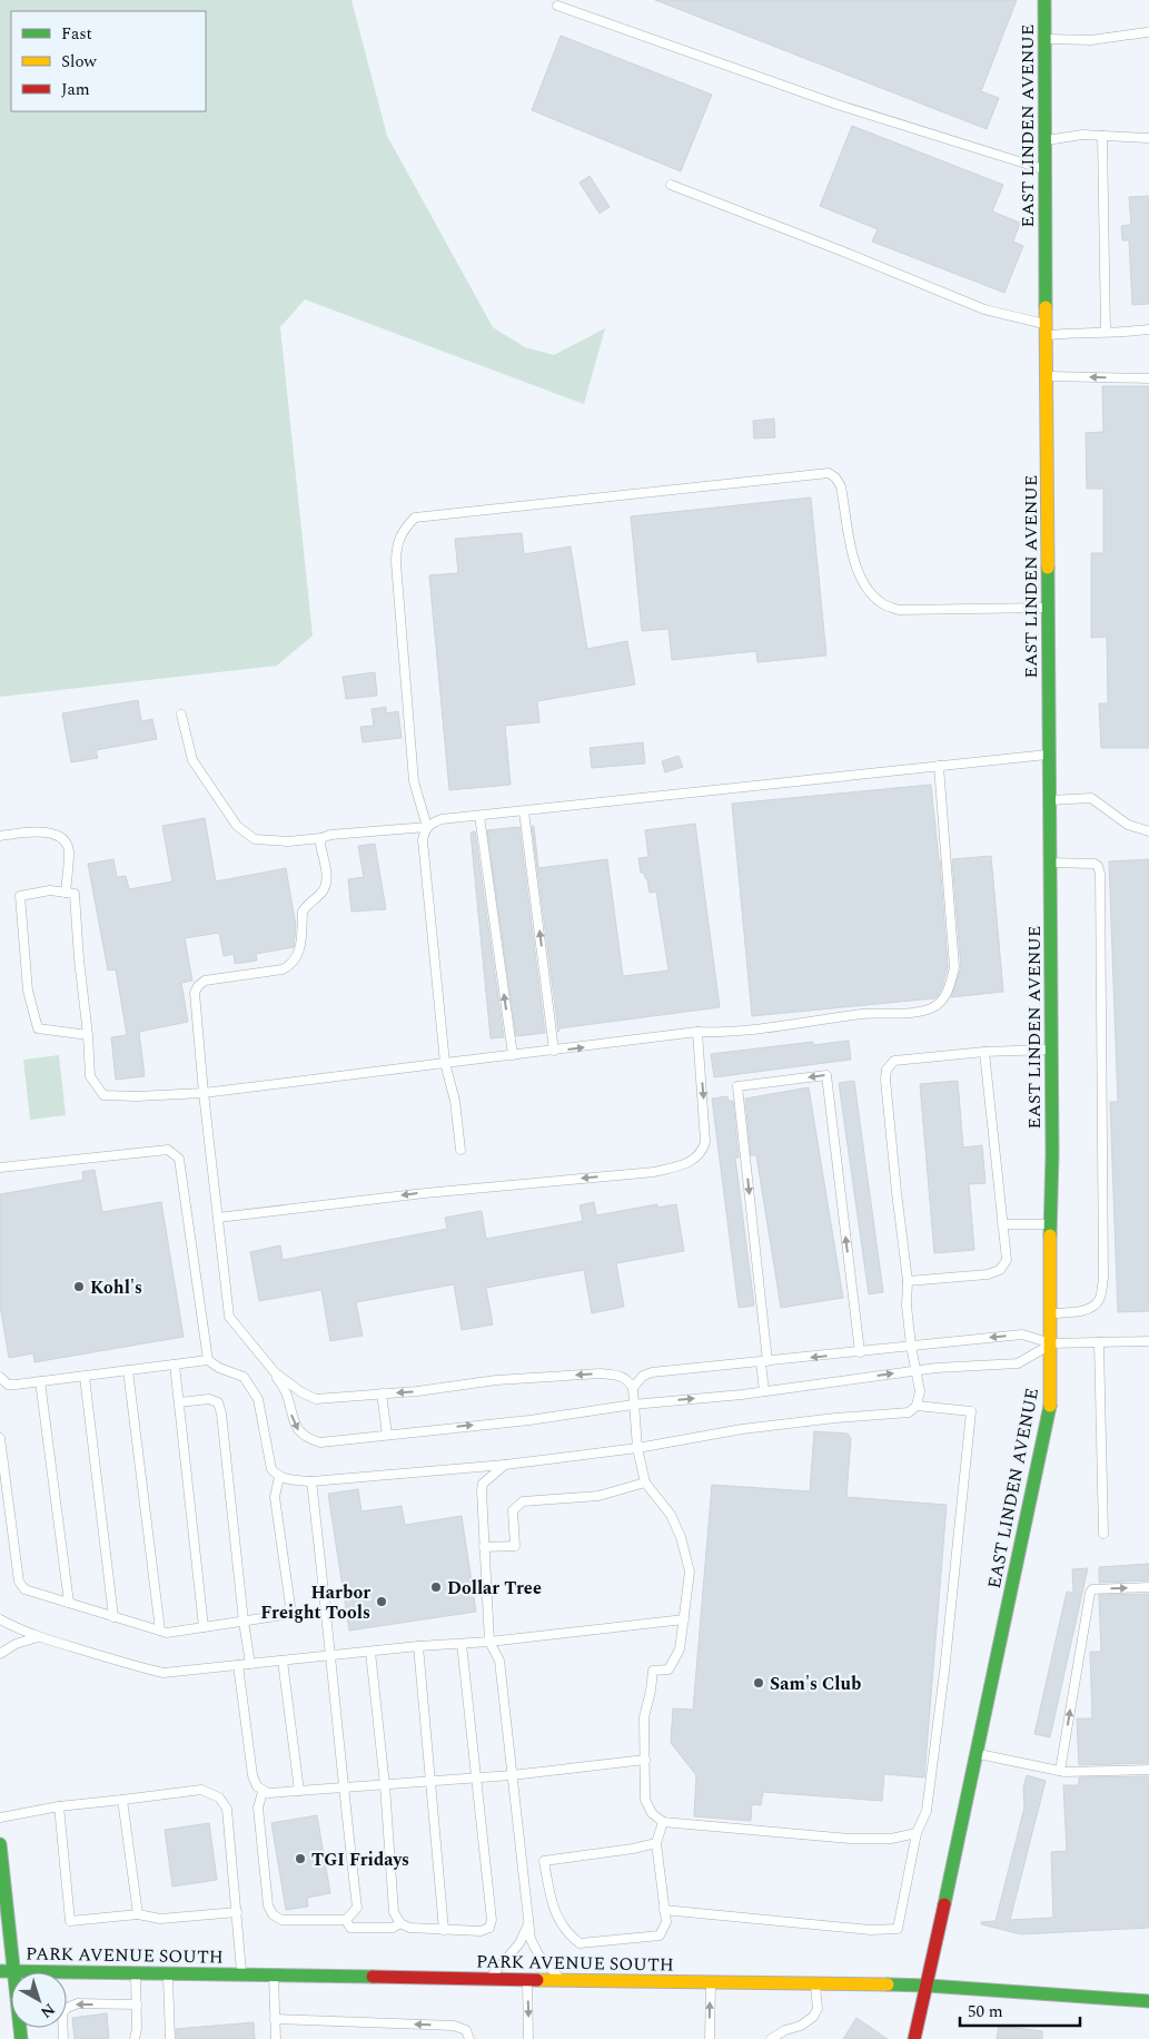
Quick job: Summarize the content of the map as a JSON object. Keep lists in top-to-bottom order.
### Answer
{
  "streets": {
    "main road": ["EAST LINDEN AVENUE", "PARK AVENUE SOUTH"]
  },
  "crossings": [
    ["EAST LINDEN AVENUE", "PARK AVENUE SOUTH"]
  ],
  "places": [
    "Kohl's",
    "Dollar Tree",
    "Harbor Freight Tools",
    "Sam's Club",
    "TGI Fridays"
  ],
  "legend": ["Fast", "Slow", "Jam"],
  "scale_bar": "50 m",
  "north": "bottom right"
}
